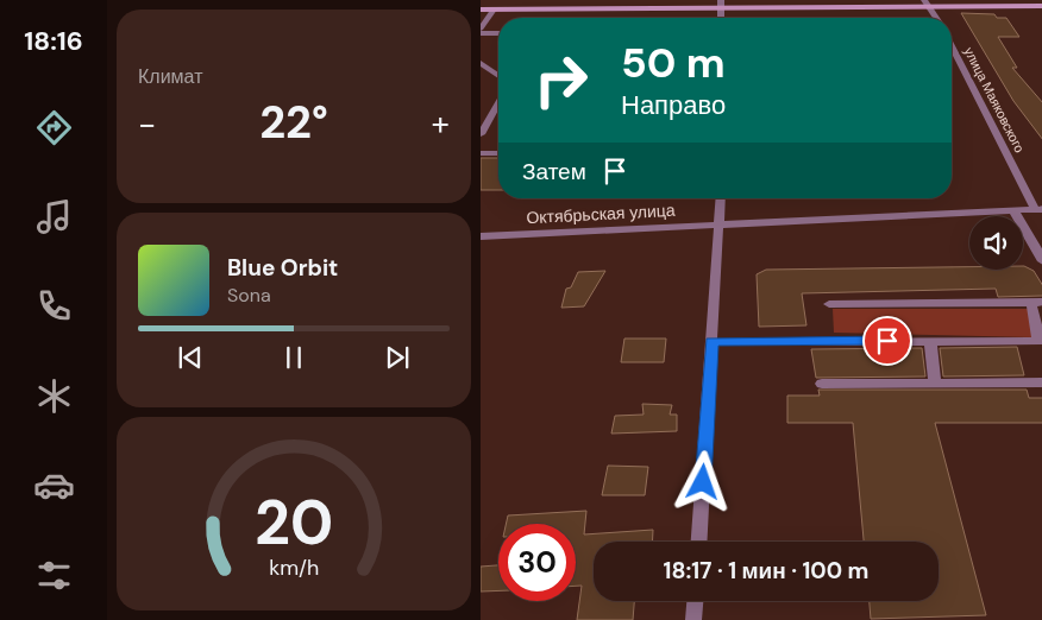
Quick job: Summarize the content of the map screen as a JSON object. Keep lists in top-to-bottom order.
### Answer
{
  "streets": {
    "street": ["улица Маяковского", "Октябрьская улица"]
  },
  "crossings": [
    ["улица Маяковского", "Октябрьская улица"]
  ],
  "page": {
    "tabs": "18:16",
    "tile": "Климат",
    "turn": ["50 m", "Направо"],
    "heat": ["−", "22°", "+"],
    "then": "Затем",
    "song": ["Blue Orbit", "Sona"],
    "limit": "30",
    "trip": "18:17 · 1 мин · 100 m",
    "gauge": ["20", "km/h"]
  }
}
